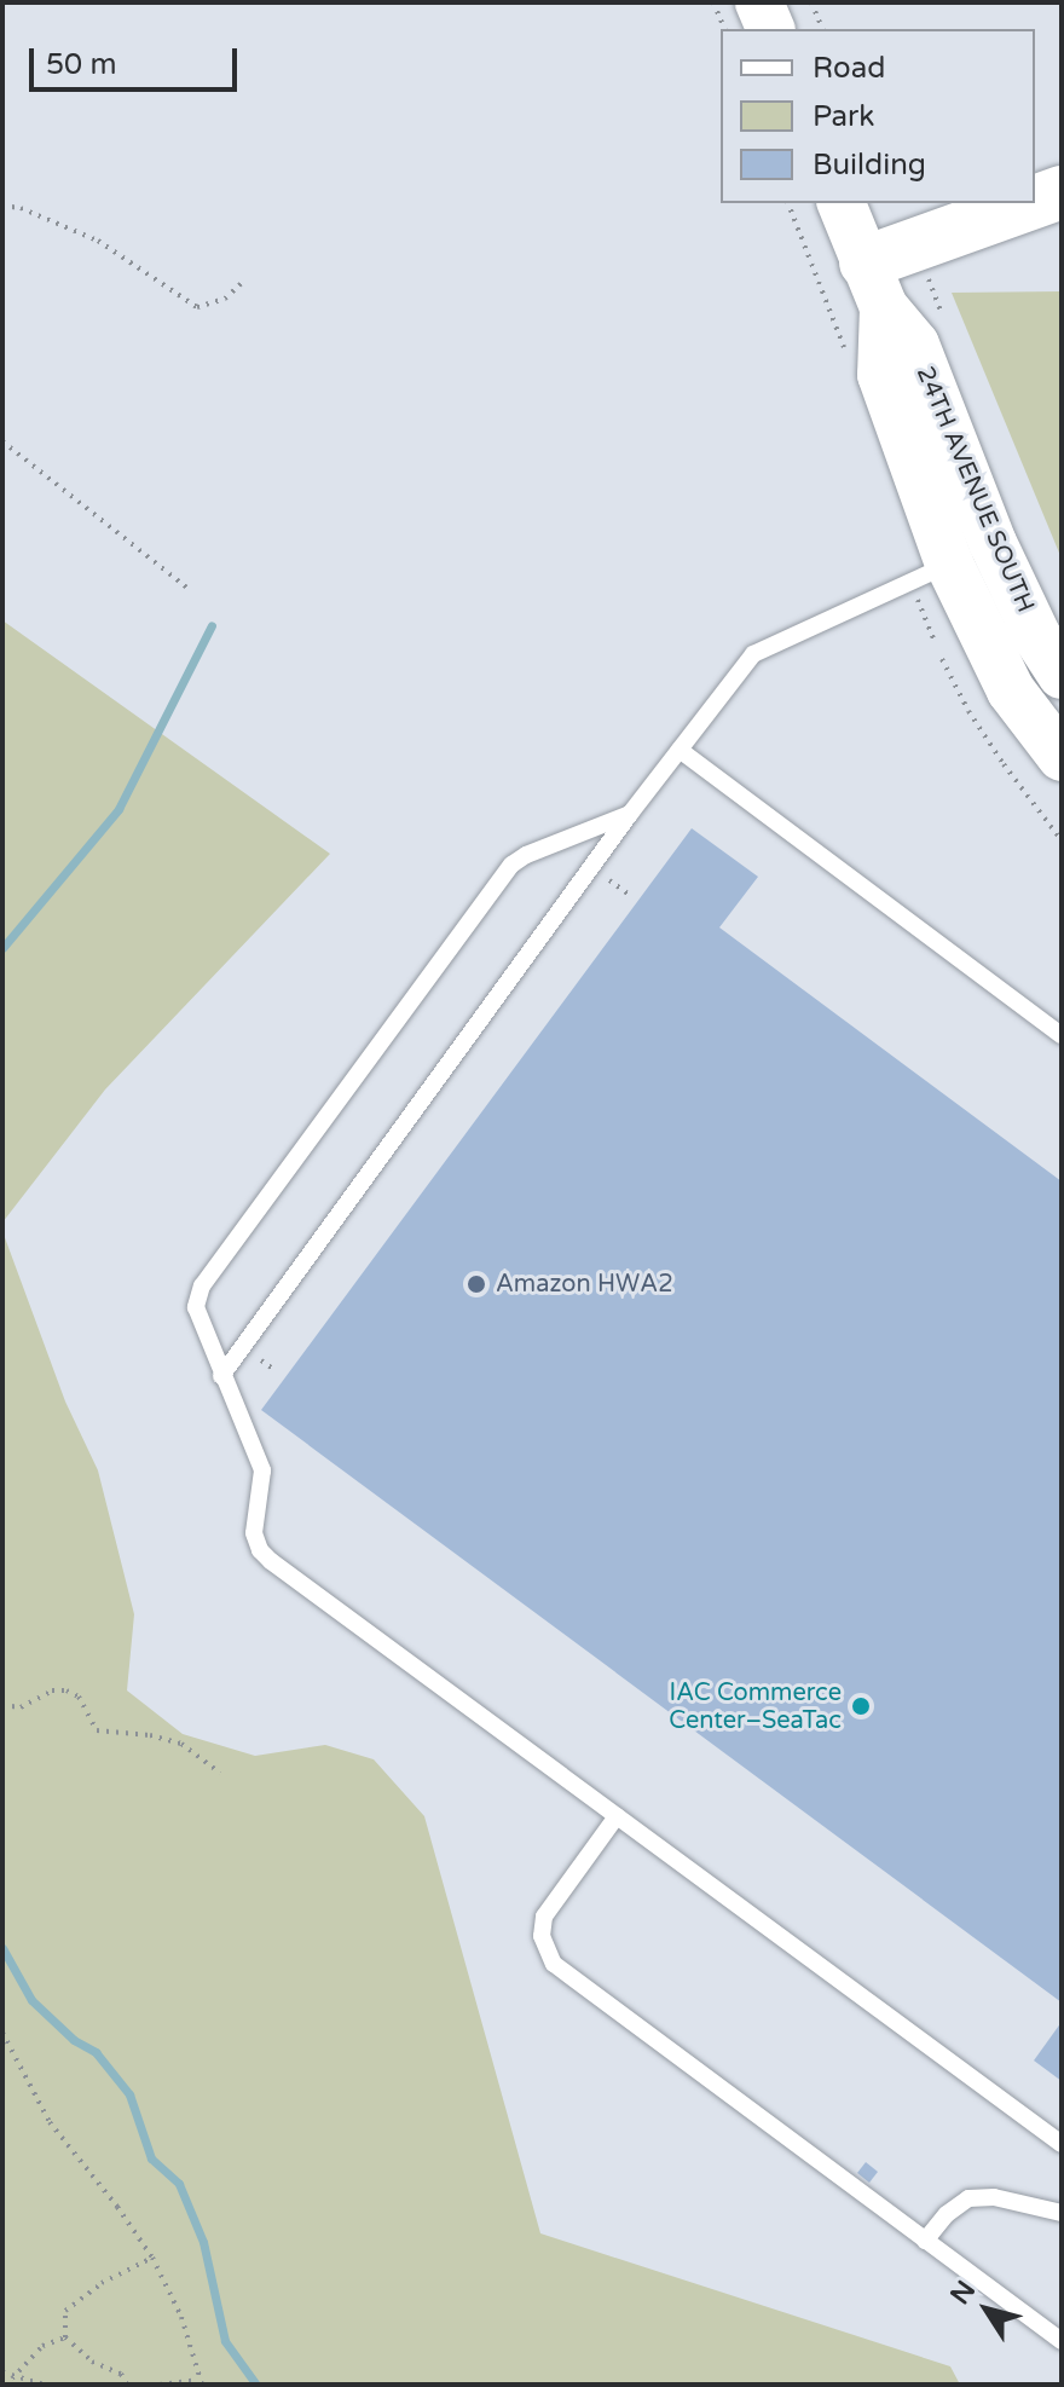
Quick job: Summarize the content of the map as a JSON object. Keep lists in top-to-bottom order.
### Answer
{
  "streets": {
    "street": ["24TH AVENUE SOUTH"]
  },
  "places": ["Amazon HWA2", "IAC Commerce Center–SeaTac"],
  "legend": ["Road", "Park", "Building"],
  "scale_bar": "50 m",
  "north": "top left"
}
